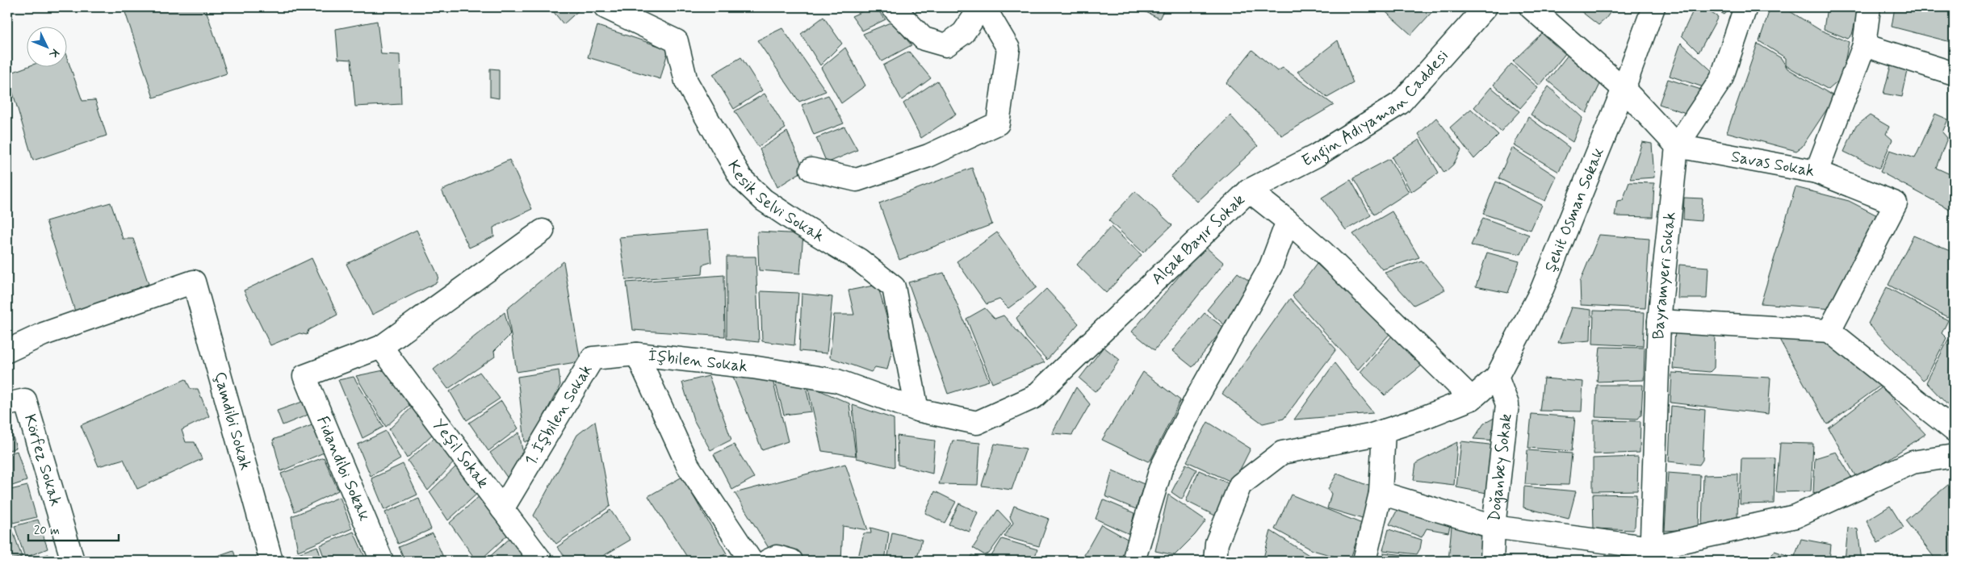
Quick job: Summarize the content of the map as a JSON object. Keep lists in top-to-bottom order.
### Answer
{
  "streets": {
    "street": [
      "Engin Adıyaman Caddesi",
      "Savas Sokak",
      "Kesik Selvi Sokak",
      "Şehit Osman Sokak",
      "Alçak Bayır Sokak",
      "Bayramyeri Sokak",
      "İşbilen Sokak",
      "1. İşbilen Sokak",
      "Çamdibi Sokak",
      "Yeşil Sokak",
      "Körfez Sokak",
      "Doğanbey Sokak",
      "Fidandibi Sokak"
    ]
  },
  "crossings": [
    ["Engin Adıyaman Caddesi", "Alçak Bayır Sokak"],
    ["Savas Sokak", "Bayramyeri Sokak"],
    ["Kesik Selvi Sokak", "Alçak Bayır Sokak"],
    ["Kesik Selvi Sokak", "İşbilen Sokak"],
    ["Şehit Osman Sokak", "Doğanbey Sokak"],
    ["Alçak Bayır Sokak", "İşbilen Sokak"],
    ["İşbilen Sokak", "1. İşbilen Sokak"],
    ["1. İşbilen Sokak", "Yeşil Sokak"],
    ["Yeşil Sokak", "Fidandibi Sokak"]
  ],
  "scale_bar": "20 m",
  "north": "bottom right"
}
